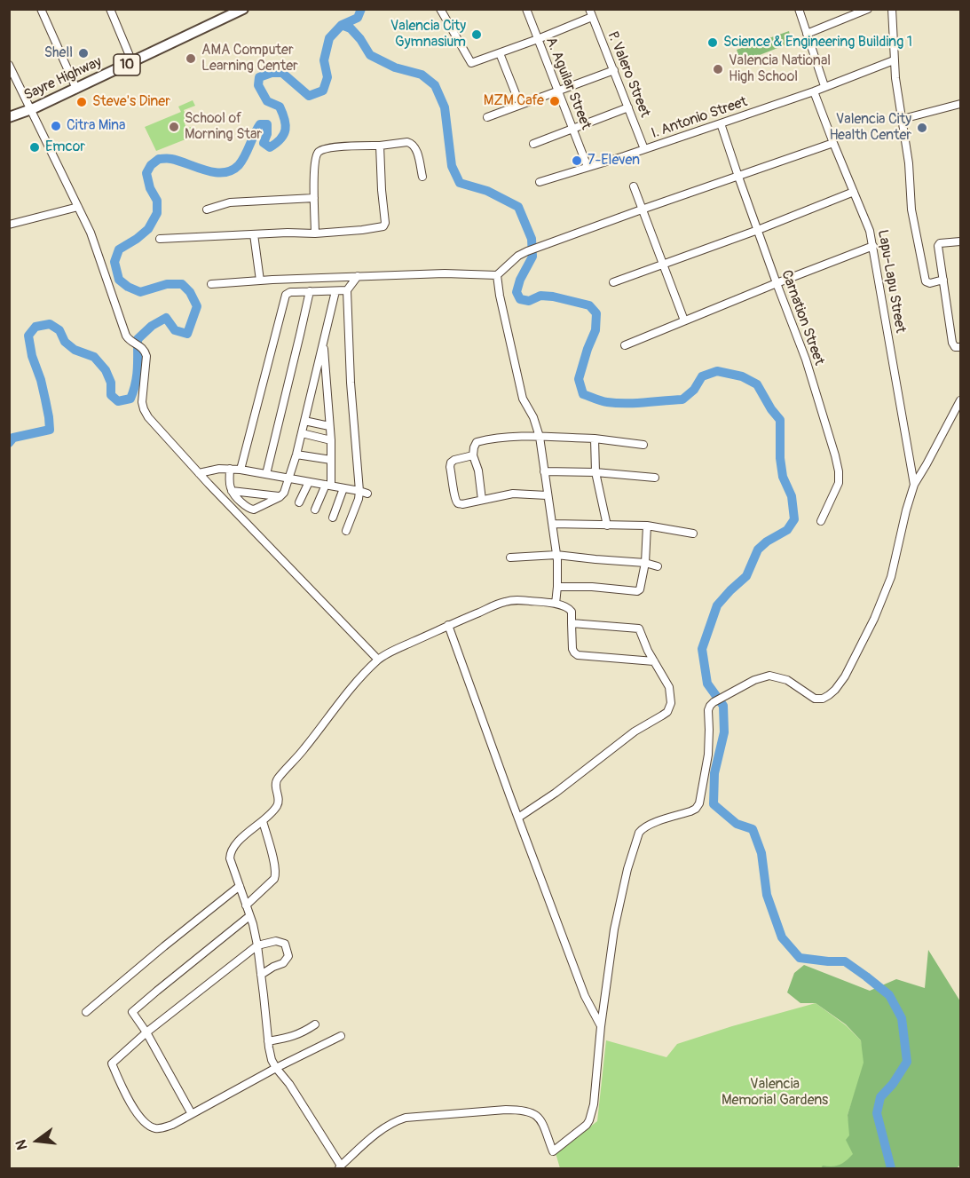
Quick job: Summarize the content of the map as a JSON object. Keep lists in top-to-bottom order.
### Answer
{
  "streets": {
    "highway": ["10", "Sayre Highway"],
    "street": [
      "P. Valero Street",
      "A. Aguilar Street",
      "I. Antonio Street",
      "Lapu-Lapu Street",
      "Carnation Street"
    ]
  },
  "crossings": [
    ["P. Valero Street", "I. Antonio Street"],
    ["A. Aguilar Street", "I. Antonio Street"],
    ["I. Antonio Street", "Lapu-Lapu Street"],
    ["I. Antonio Street", "Carnation Street"]
  ],
  "parks": ["Valencia Memorial Gardens"],
  "places": [
    "Valencia City Gymnasium",
    "Science & Engineering Building 1",
    "Shell",
    "AMA Computer Learning Center",
    "Valencia National High School",
    "MZM Cafe",
    "Steve's Diner",
    "Citra Mina",
    "School of Morning Star",
    "Valencia City Health Center",
    "Emcor",
    "7-Eleven"
  ],
  "north": "left"
}
